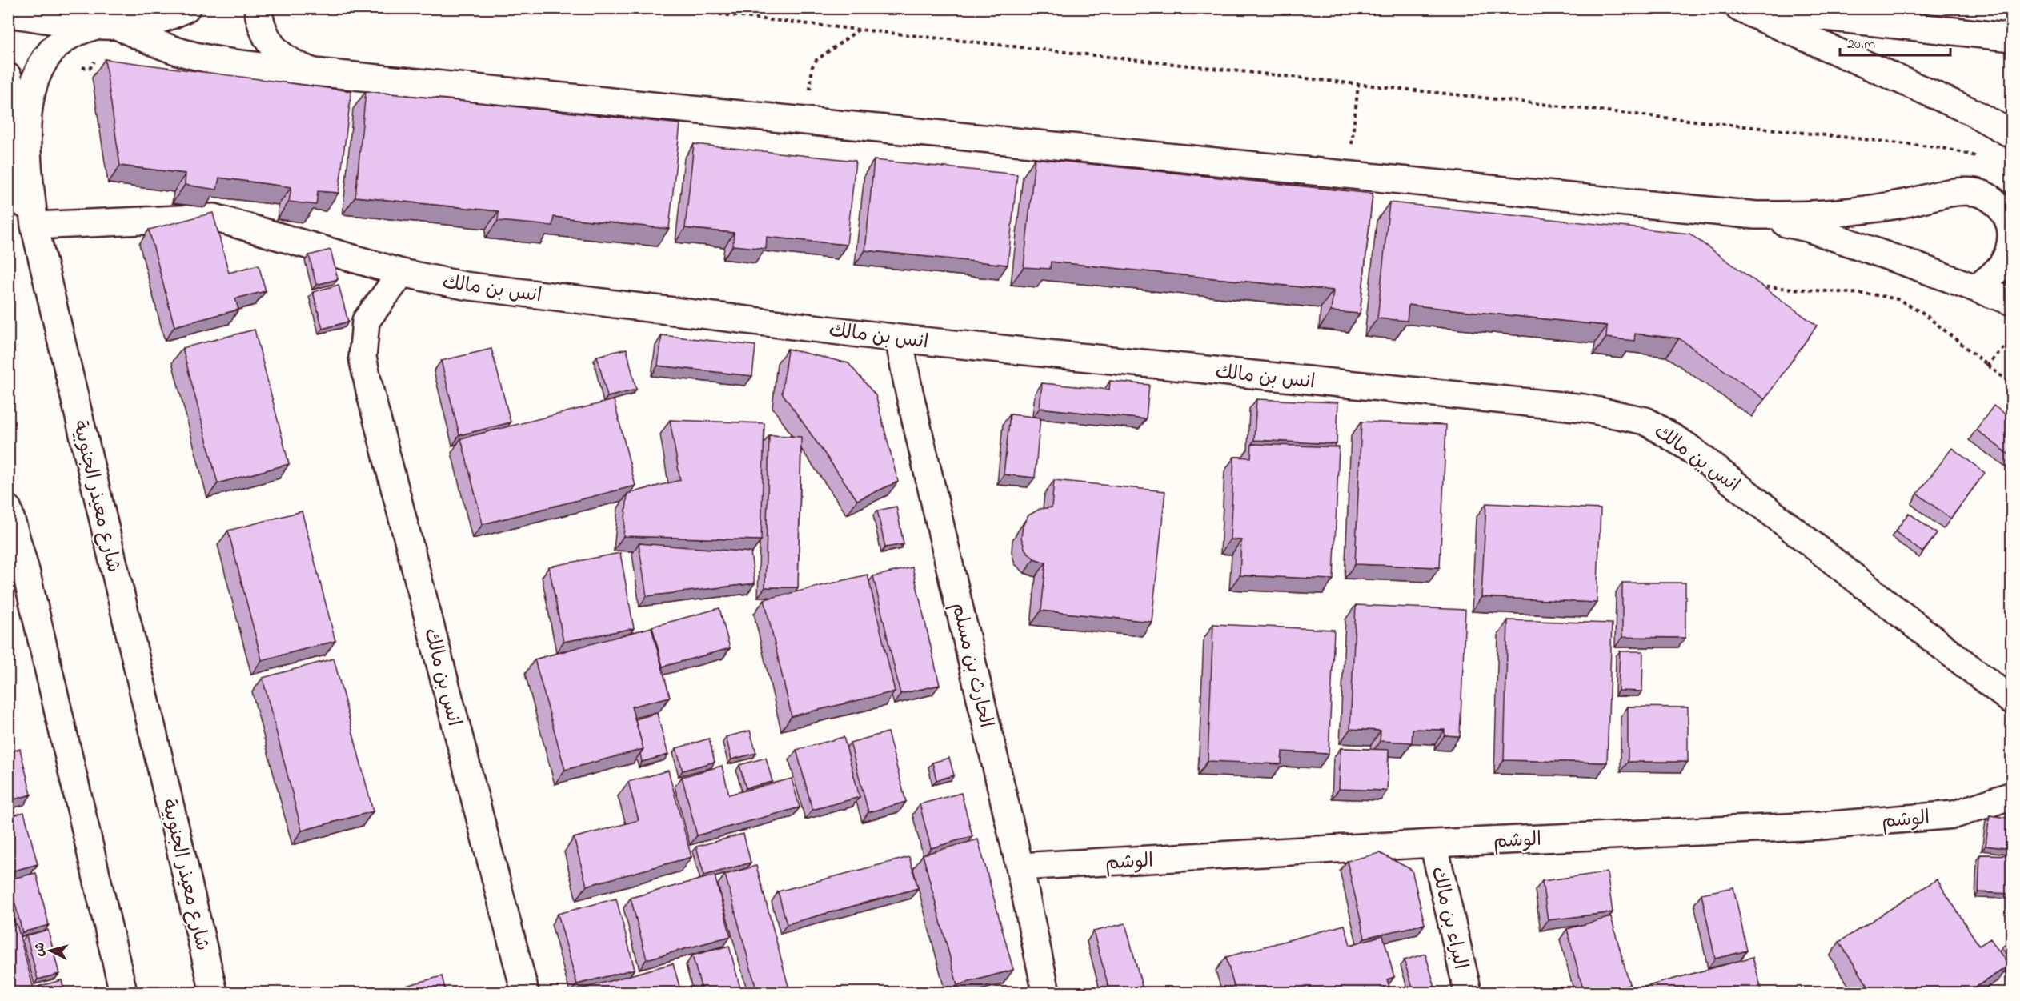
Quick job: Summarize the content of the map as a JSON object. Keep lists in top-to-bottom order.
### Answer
{
  "streets": {
    "main road": [
      "انس بن مالك",
      "شارع معيذر الجنوبية",
      "الحارث بن مسلم",
      "الوشم",
      "البراء بن مالك"
    ]
  },
  "crossings": [
    ["انس بن مالك", "الحارث بن مسلم"],
    ["الحارث بن مسلم", "الوشم"],
    ["الوشم", "البراء بن مالك"]
  ],
  "scale_bar": "20 m",
  "north": "left"
}
